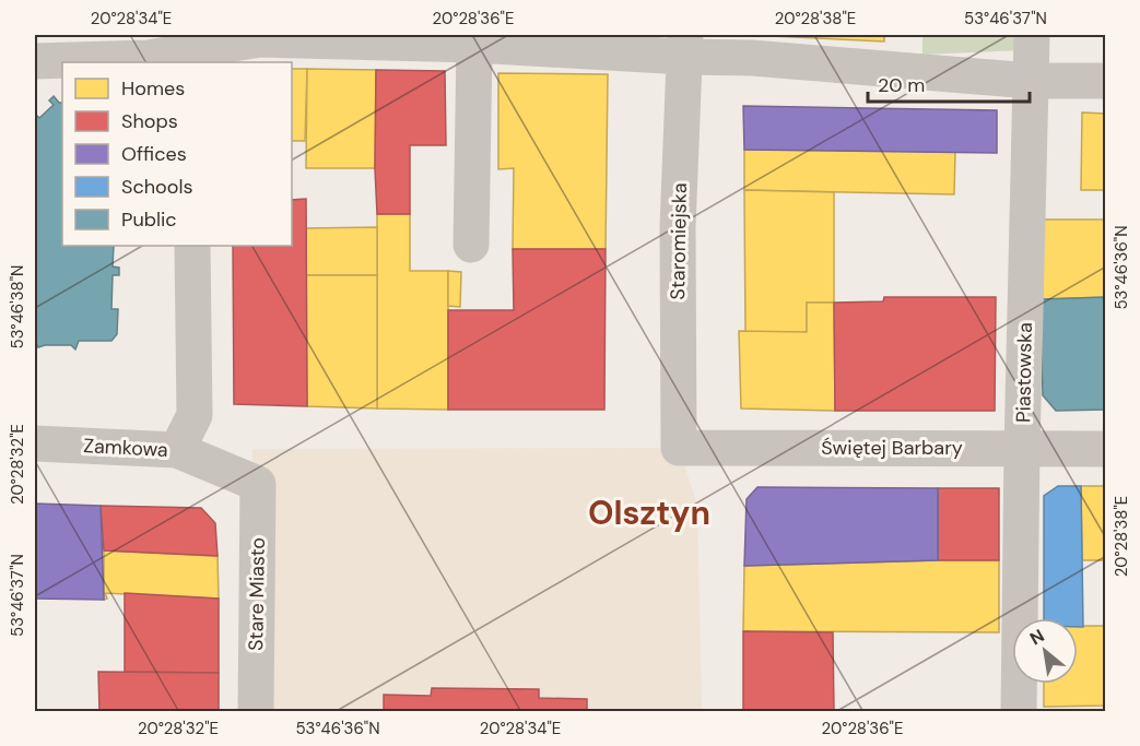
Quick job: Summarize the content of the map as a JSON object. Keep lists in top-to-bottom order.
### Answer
{
  "streets": {
    "street": [
      "Staromiejska",
      "Piastowska",
      "Zamkowa",
      "Świętej Barbary",
      "Stare Miasto"
    ]
  },
  "crossings": [
    ["Staromiejska", "Świętej Barbary"],
    ["Piastowska", "Świętej Barbary"],
    ["Zamkowa", "Stare Miasto"]
  ],
  "districts": ["Olsztyn"],
  "legend": [
    "Homes",
    "Shops",
    "Offices",
    "Schools",
    "Public"
  ],
  "scale_bar": "20 m",
  "north": "top left",
  "coordinates": [
    "20°28'34\"E",
    "20°28'36\"E",
    "20°28'38\"E",
    "53°46'37\"N",
    "53°46'36\"N",
    "53°46'38\"N",
    "20°28'32\"E"
  ]
}
